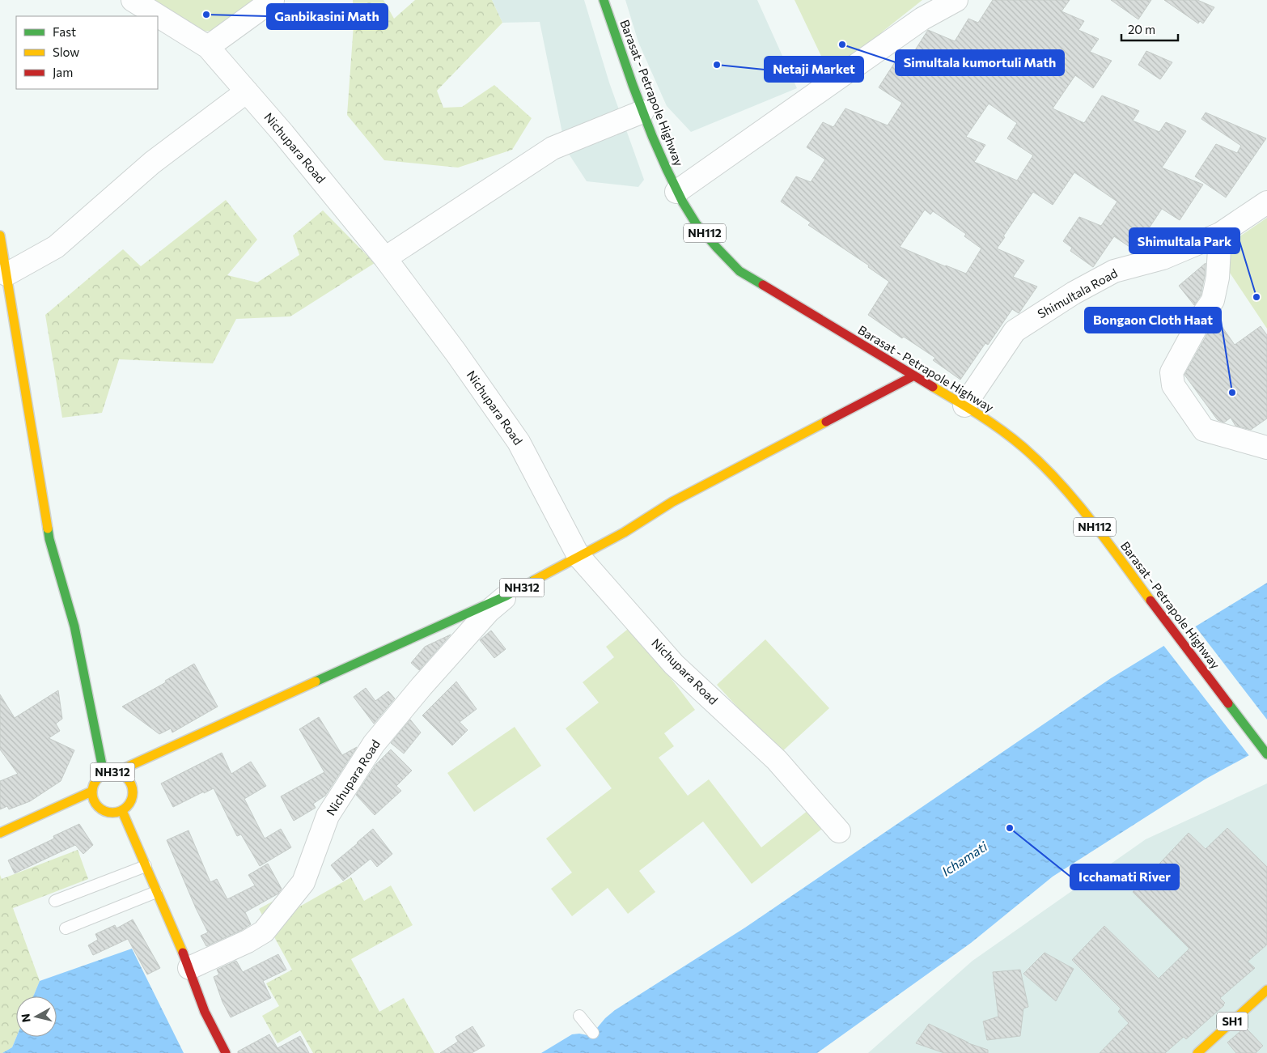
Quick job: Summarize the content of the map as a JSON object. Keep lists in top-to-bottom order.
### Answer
{
  "streets": {
    "main road": [
      "Barasat - Petrapole Highway",
      "NH112",
      "NH312",
      "SH1"
    ],
    "street": ["Nichupara Road", "Shimultala Road"]
  },
  "crossings": [
    ["Barasat - Petrapole Highway", "Shimultala Road"],
    ["Barasat - Petrapole Highway", "NH312"],
    ["Nichupara Road", "NH312"]
  ],
  "water": ["Ichamati"],
  "places": [
    "Ganbikasini Math",
    "Simultala kumortuli Math",
    "Netaji Market",
    "Shimultala Park",
    "Bongaon Cloth Haat",
    "Icchamati River"
  ],
  "legend": ["Fast", "Slow", "Jam"],
  "scale_bar": "20 m",
  "north": "left"
}
